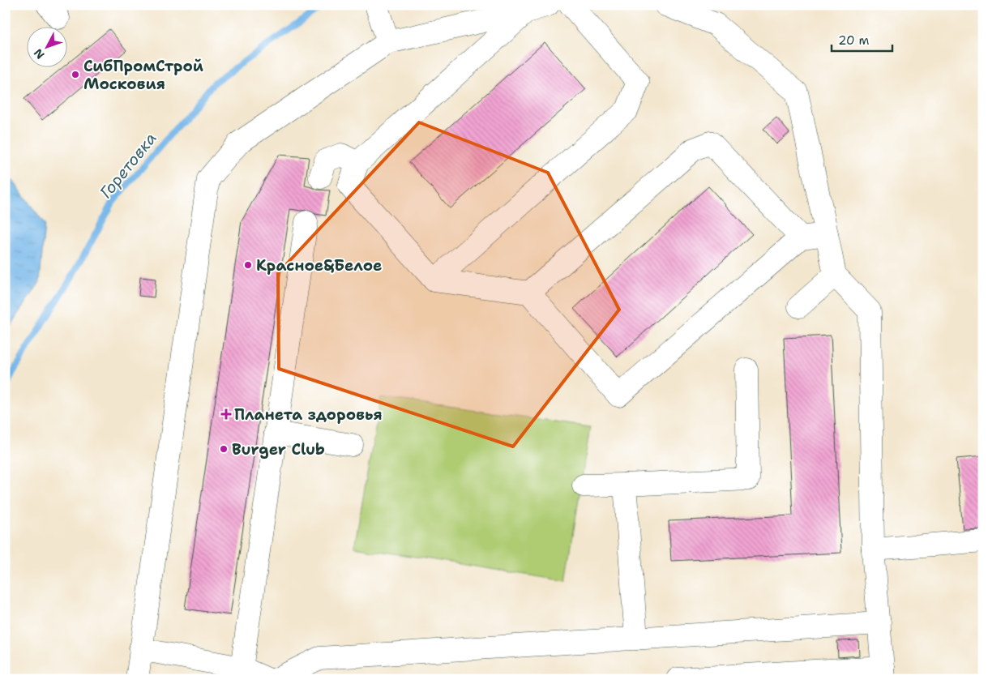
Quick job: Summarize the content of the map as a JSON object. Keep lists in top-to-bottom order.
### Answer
{
  "water": ["Горетовка"],
  "places": {
    "other": ["СибПромСтрой Московия", "Красное&Белое", "Burger Club"],
    "health": ["Планета здоровья"]
  },
  "scale_bar": "20 m",
  "north": "bottom left"
}
